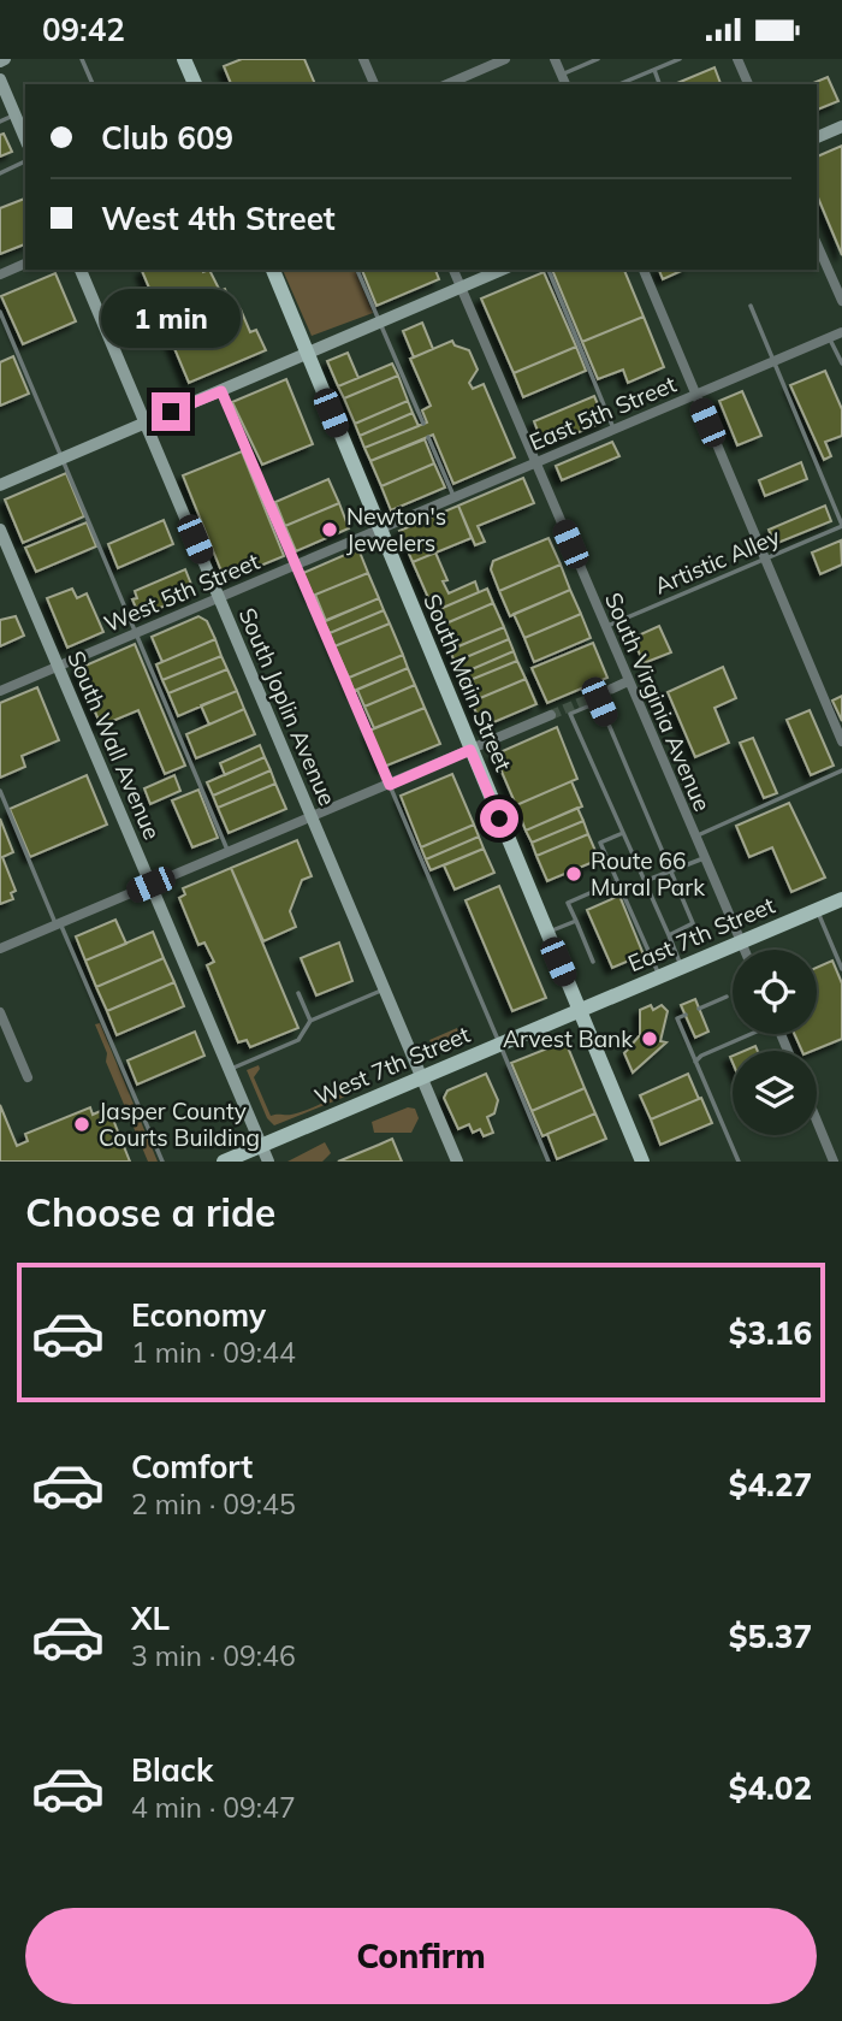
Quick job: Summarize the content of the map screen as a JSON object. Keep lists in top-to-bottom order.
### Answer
{
  "streets": {
    "main road": ["South Main Street", "East 7th Street", "West 7th Street"],
    "street": [
      "East 5th Street",
      "West 5th Street",
      "South Virginia Avenue",
      "South Joplin Avenue",
      "South Wall Avenue"
    ],
    "lane": ["Artistic Alley"]
  },
  "crossings": [
    ["East 5th Street", "West 5th Street"],
    ["East 5th Street", "South Main Street"],
    ["East 5th Street", "South Virginia Avenue"],
    ["Artistic Alley", "South Virginia Avenue"],
    ["West 5th Street", "South Main Street"],
    ["West 5th Street", "South Joplin Avenue"],
    ["West 5th Street", "South Wall Avenue"],
    ["South Main Street", "East 7th Street"],
    ["South Main Street", "West 7th Street"],
    ["South Virginia Avenue", "East 7th Street"],
    ["South Joplin Avenue", "West 7th Street"],
    ["South Wall Avenue", "West 7th Street"],
    ["East 7th Street", "West 7th Street"]
  ],
  "places": [
    "Newton's Jewelers",
    "Route 66 Mural Park",
    "Arvest Bank",
    "Jasper County Courts Building"
  ],
  "page": {
    "status": "09:42",
    "banner": ["Club 609", "West 4th Street"],
    "bubble": "1 min",
    "heading": "Choose a ride",
    "list": [
      {
        "name": "Economy",
        "note": "1 min · 09:44",
        "value": "$3.16"
      },
      {
        "name": "Comfort",
        "note": "2 min · 09:45",
        "value": "$4.27"
      },
      {
        "name": "XL",
        "note": "3 min · 09:46",
        "value": "$5.37"
      },
      {
        "name": "Black",
        "note": "4 min · 09:47",
        "value": "$4.02"
      }
    ],
    "buttons": "Confirm"
  }
}
